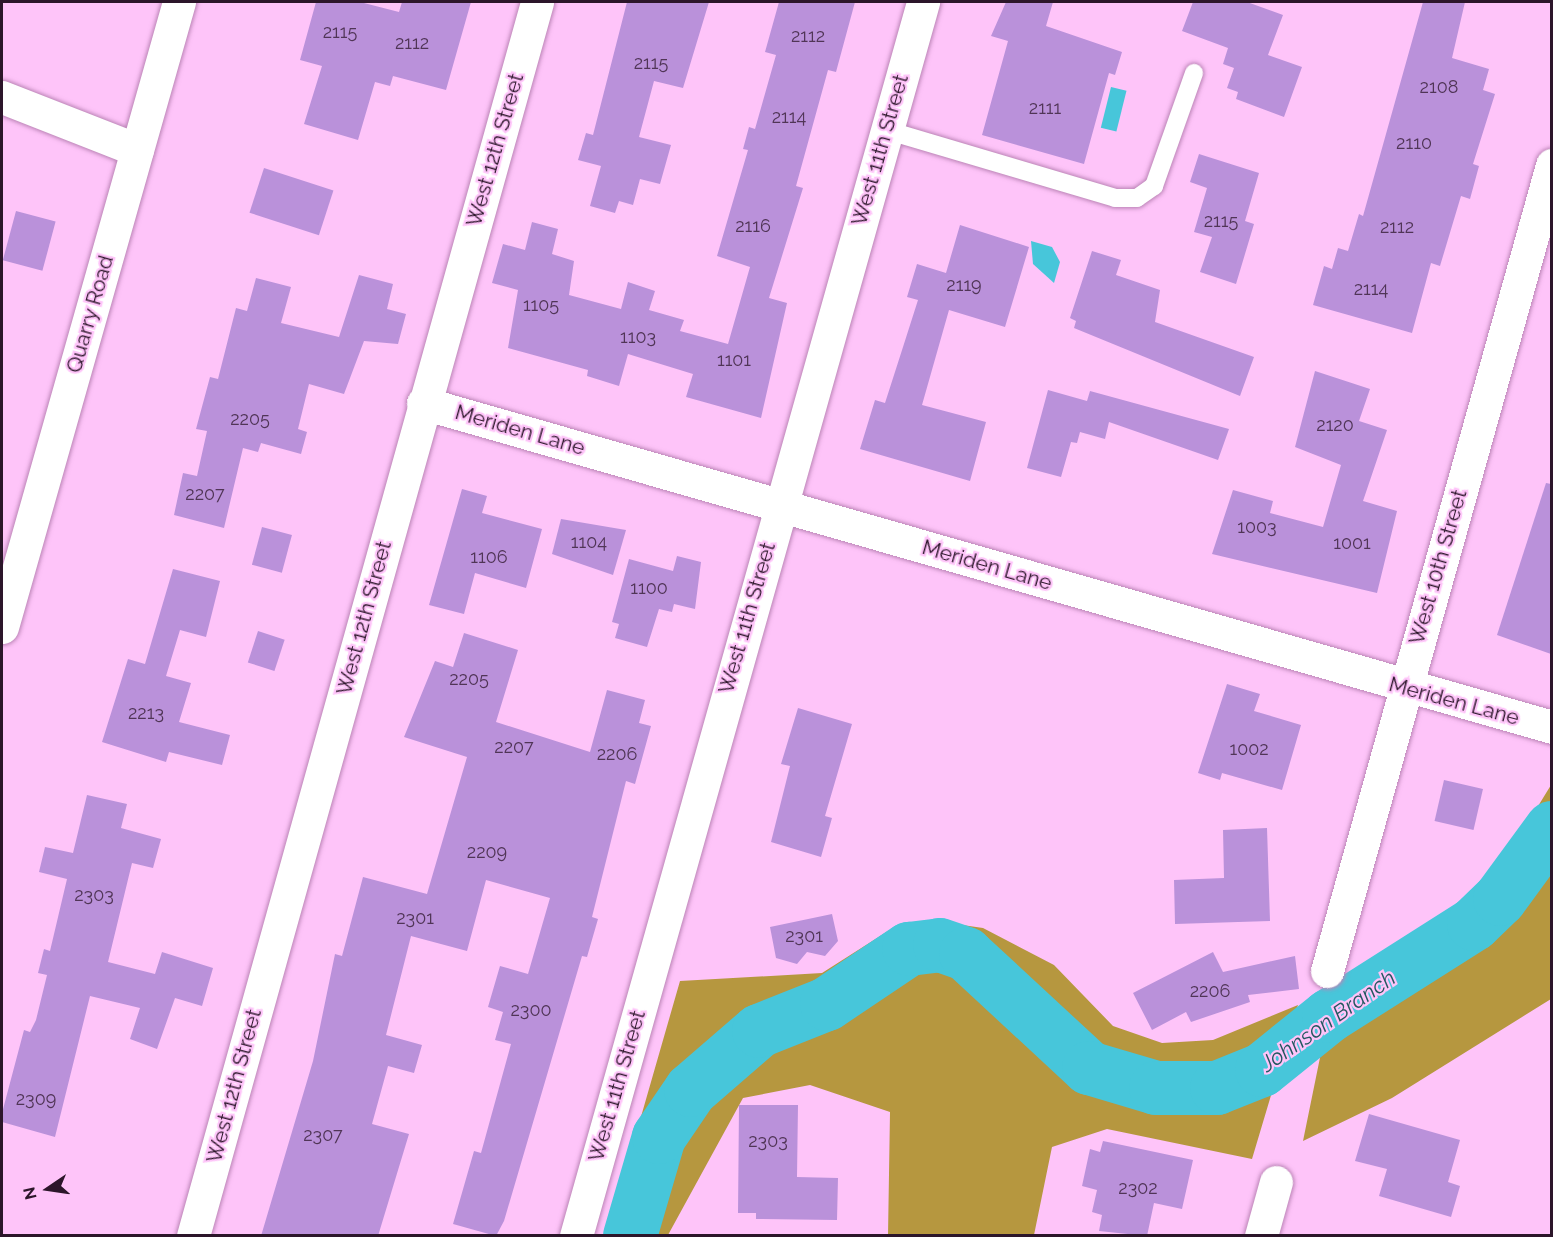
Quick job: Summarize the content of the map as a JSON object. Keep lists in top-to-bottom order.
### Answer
{
  "streets": {
    "street": [
      "West 12th Street",
      "West 11th Street",
      "Quarry Road",
      "Meriden Lane",
      "West 10th Street"
    ]
  },
  "crossings": [
    ["West 12th Street", "Meriden Lane"],
    ["West 11th Street", "Meriden Lane"],
    ["Meriden Lane", "West 10th Street"]
  ],
  "water": ["Johnson Branch"],
  "house_numbers": [
    "2115",
    "2112",
    "2112",
    "2115",
    "2108",
    "2111",
    "2114",
    "2110",
    "2115",
    "2116",
    "2112",
    "2119",
    "2114",
    "1105",
    "1103",
    "1101",
    "2205",
    "2120",
    "2207",
    "1003",
    "1104",
    "1001",
    "1106",
    "1100",
    "2205",
    "2213",
    "2207",
    "1002",
    "2206",
    "2209",
    "2303",
    "2301",
    "2301",
    "2206",
    "2300",
    "2309",
    "2307",
    "2303",
    "2302"
  ],
  "north": "left"
}
